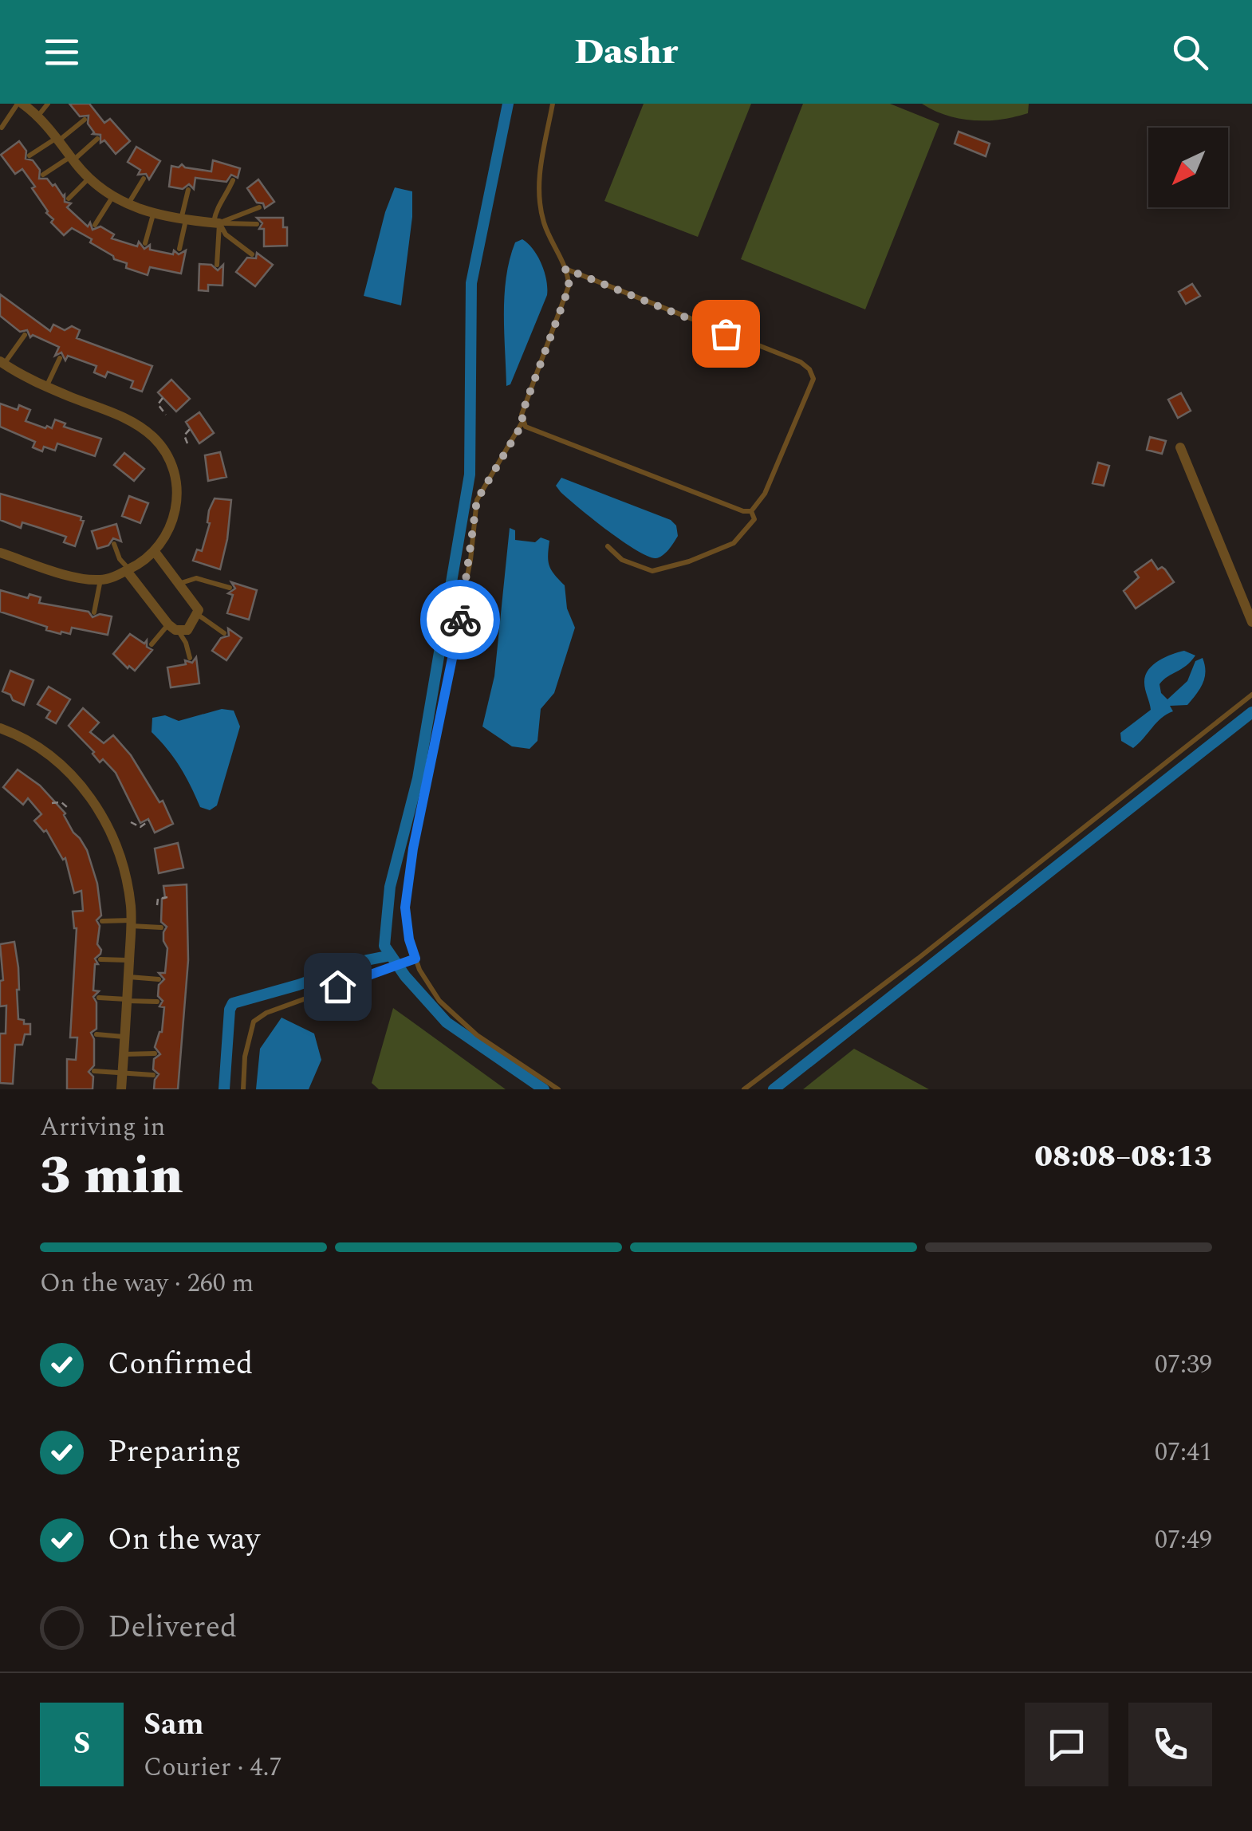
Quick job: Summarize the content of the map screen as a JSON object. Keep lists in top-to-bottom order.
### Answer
{
  "north": "bottom left",
  "page": {
    "header": "Dashr",
    "heading": ["3 min", "Arriving in", "08:08–08:13"],
    "panel": ["Sam", "Courier · 4.7"],
    "bar": "On the way · 260 m",
    "list": [
      ["Confirmed", "07:39"],
      ["Preparing", "07:41"],
      ["On the way", "07:49"],
      "Delivered"
    ],
    "round": "S"
  }
}
